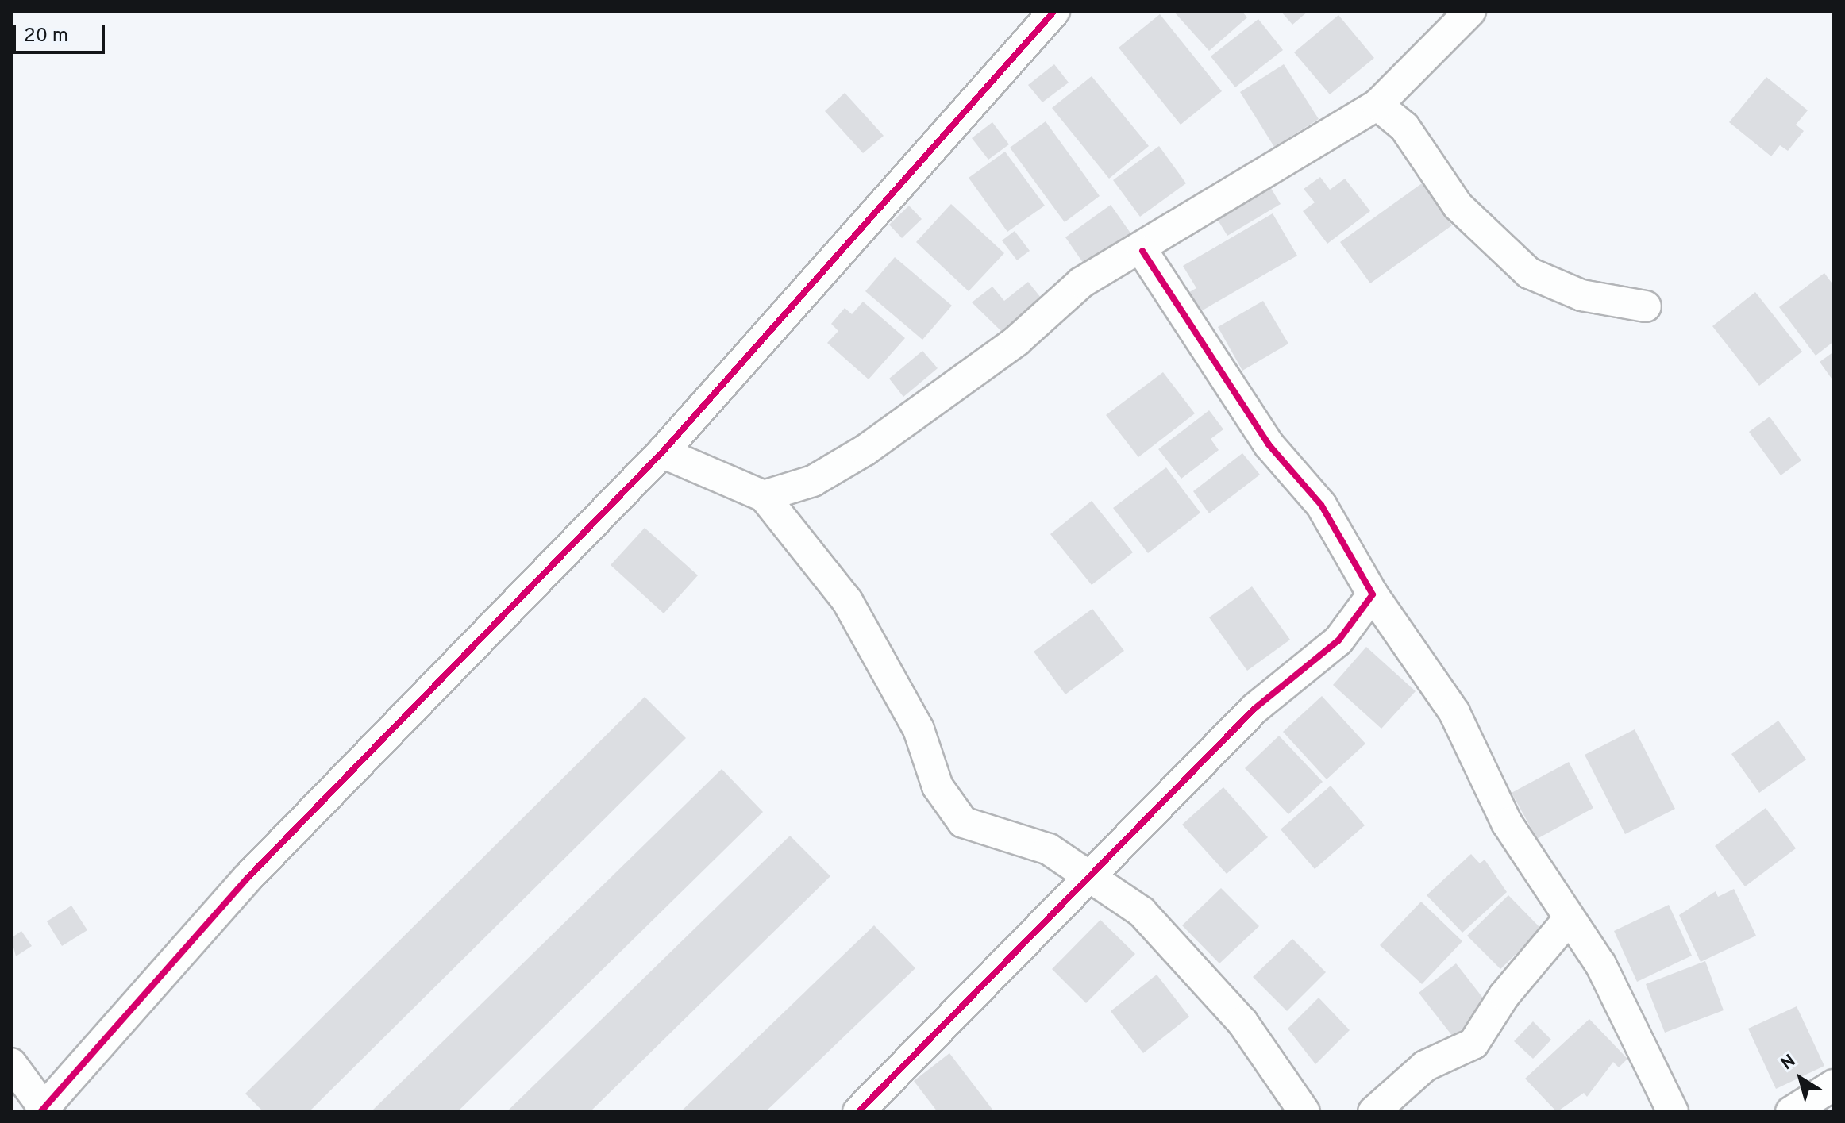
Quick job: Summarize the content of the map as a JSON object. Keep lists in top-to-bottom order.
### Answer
{
  "scale_bar": "20 m",
  "north": "top left"
}
